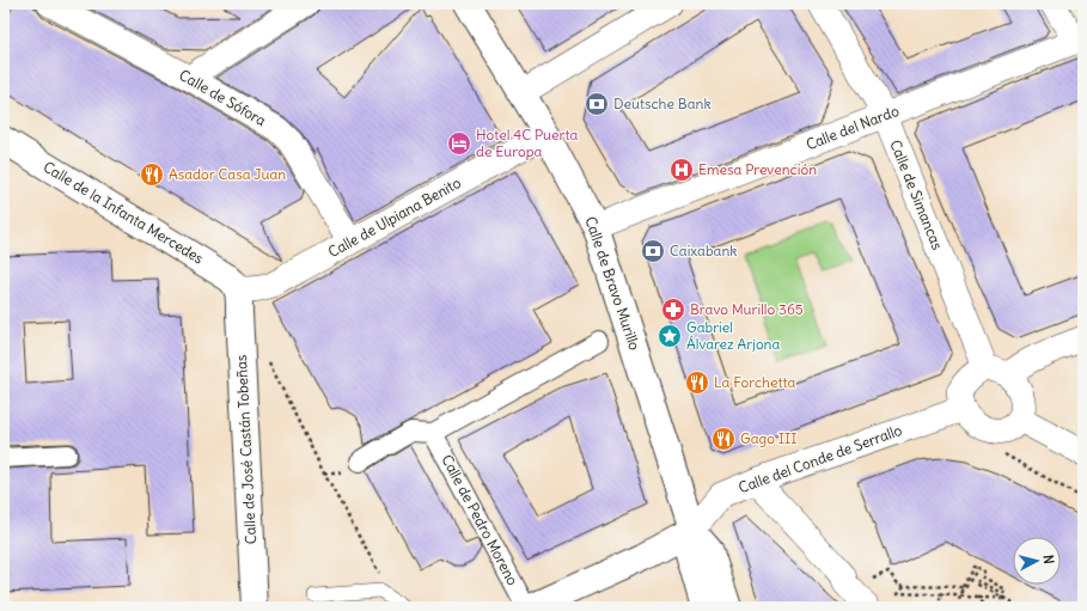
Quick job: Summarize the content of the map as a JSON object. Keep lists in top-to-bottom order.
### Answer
{
  "streets": {
    "street": [
      "Calle de Sófora",
      "Calle del Nardo",
      "Calle de Simancas",
      "Calle de la Infanta Mercedes",
      "Calle de Ulpiana Benito",
      "Calle de Bravo Murillo",
      "Calle de José Castán Tobeñas",
      "Calle del Conde de Serrallo",
      "Calle de Pedro Moreno"
    ]
  },
  "crossings": [
    ["Calle de Sófora", "Calle de Ulpiana Benito"],
    ["Calle del Nardo", "Calle de Simancas"],
    ["Calle del Nardo", "Calle de Bravo Murillo"],
    ["Calle de Simancas", "Calle del Conde de Serrallo"],
    ["Calle de la Infanta Mercedes", "Calle de Ulpiana Benito"],
    ["Calle de la Infanta Mercedes", "Calle de José Castán Tobeñas"],
    ["Calle de Ulpiana Benito", "Calle de Bravo Murillo"],
    ["Calle de Ulpiana Benito", "Calle de José Castán Tobeñas"],
    ["Calle de Bravo Murillo", "Calle del Conde de Serrallo"]
  ],
  "places": {
    "bank": ["Deutsche Bank", "Caixabank"],
    "hotel": ["Hotel 4C Puerta de Europa"],
    "hospital": ["Emesa Prevención"],
    "restaurant": ["Asador Casa Juan", "La Forchetta", "Gago III"],
    "pharmacy": ["Bravo Murillo 365"],
    "place": ["Gabriel Álvarez Arjona"]
  },
  "north": "right"
}
